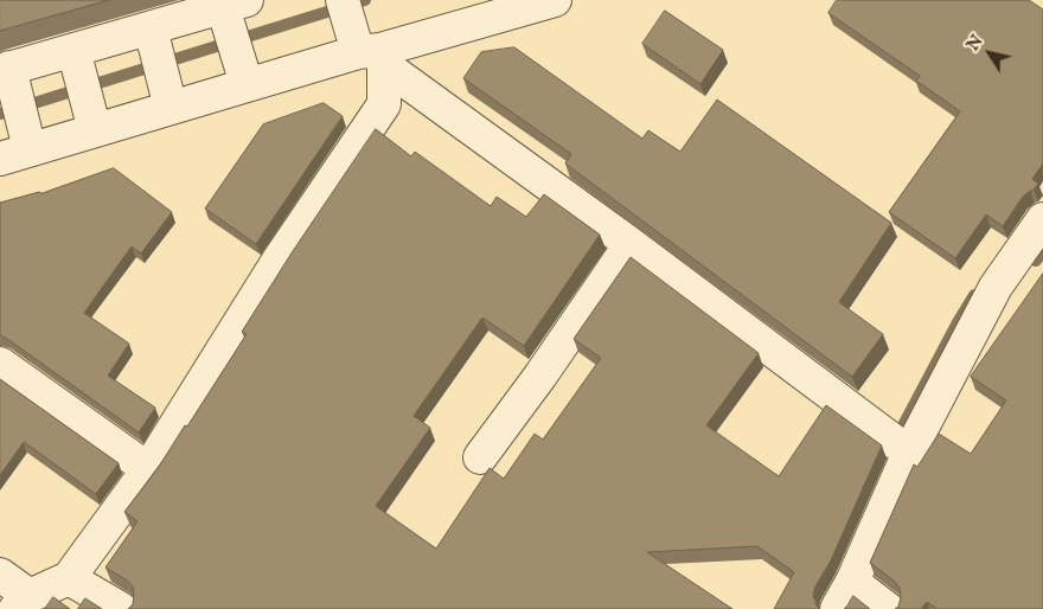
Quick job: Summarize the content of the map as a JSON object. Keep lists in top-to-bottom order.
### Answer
{
  "north": "top left"
}
